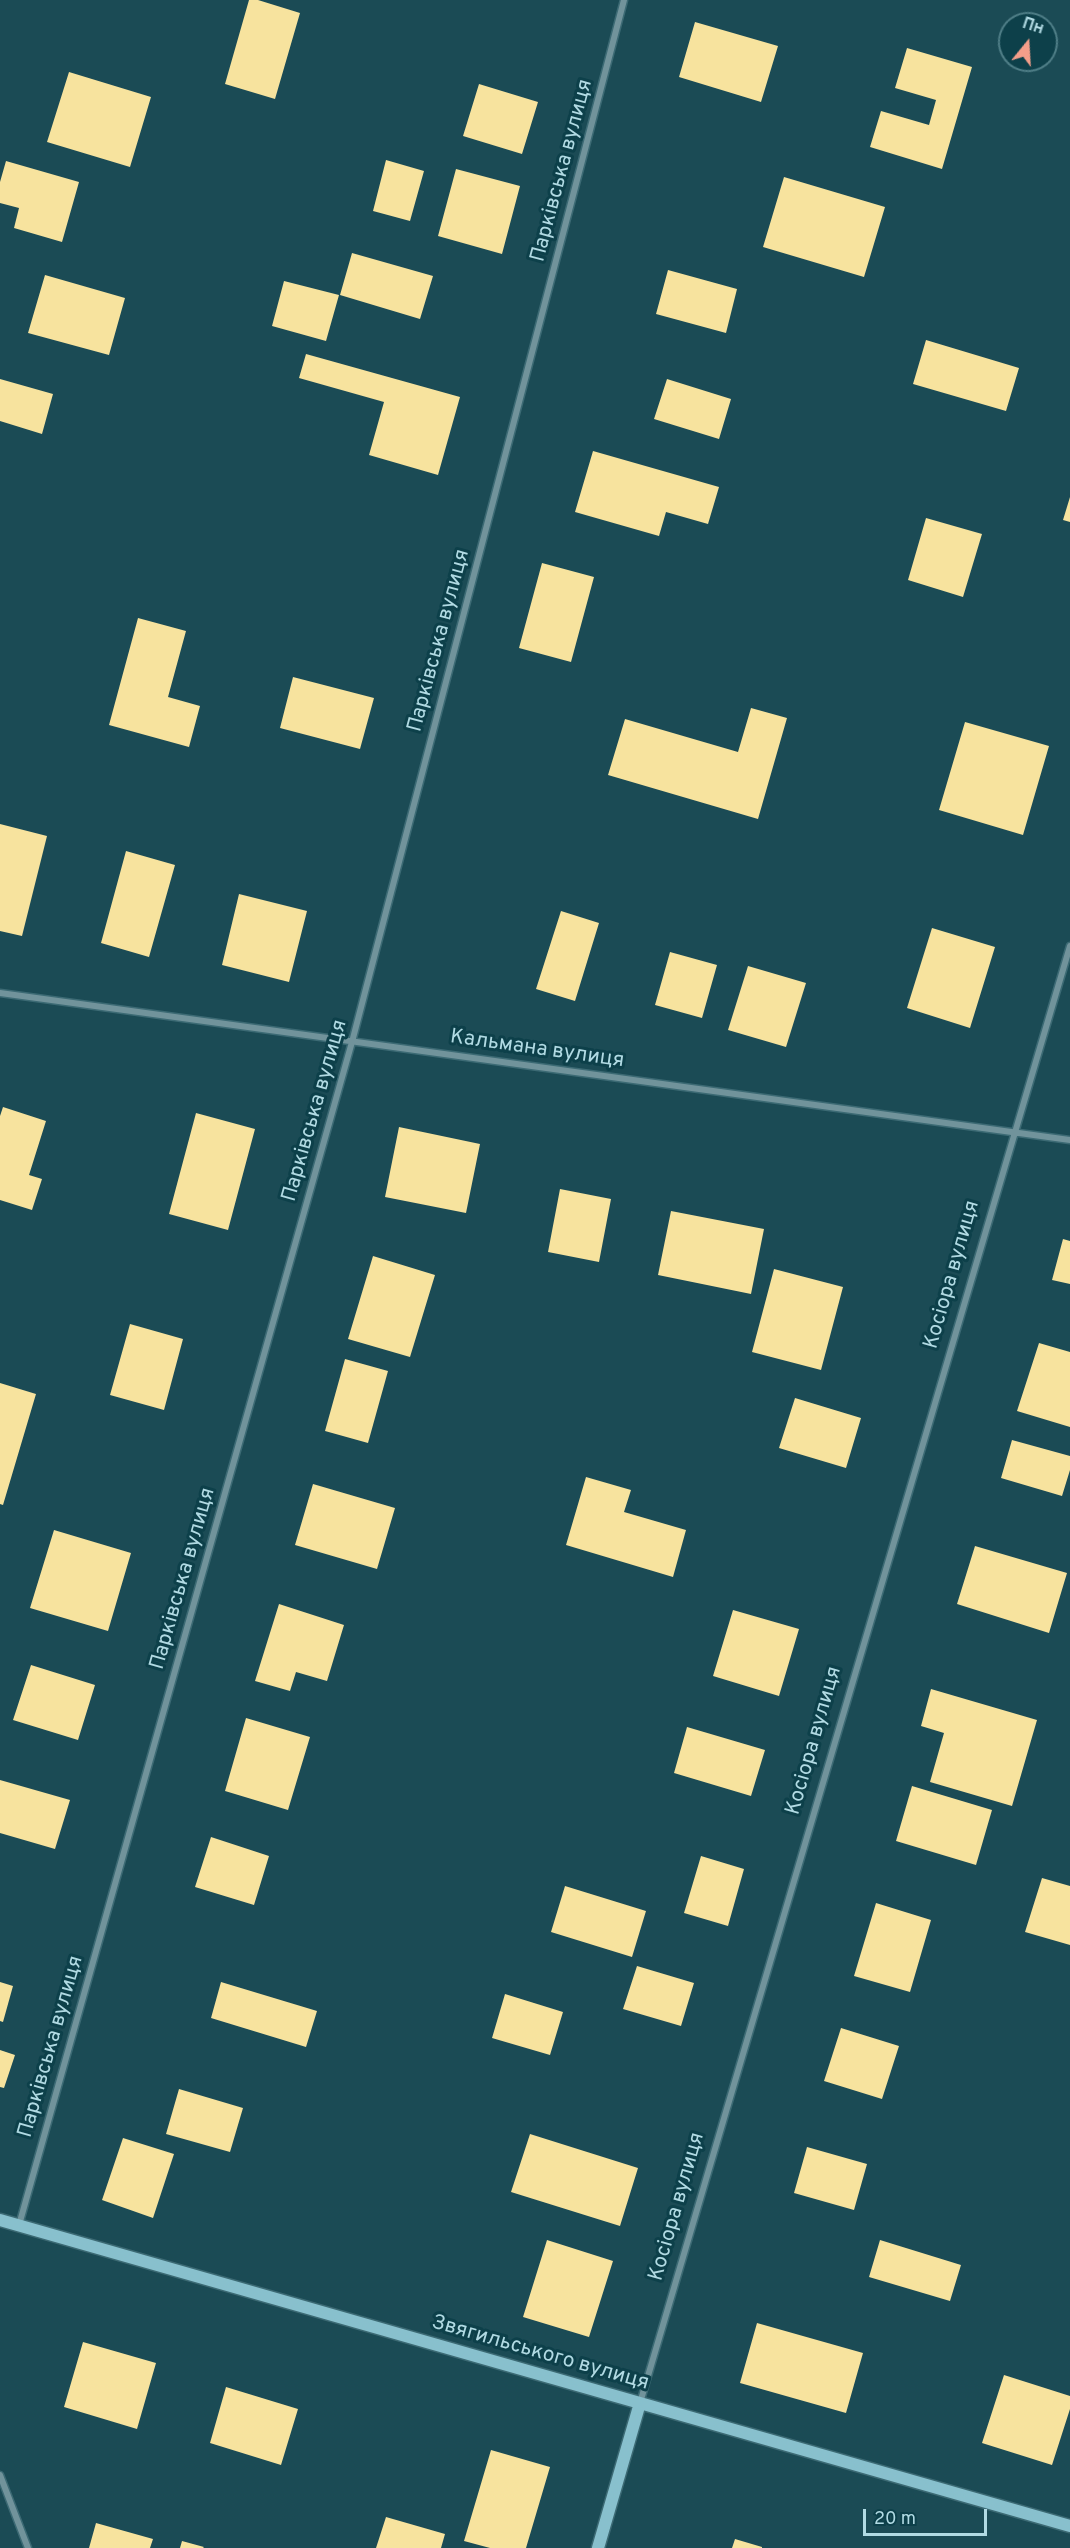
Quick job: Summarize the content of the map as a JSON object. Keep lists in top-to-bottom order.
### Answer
{
  "streets": {
    "street": [
      "Парківська вулиця",
      "Кальмана вулиця",
      "Косіора вулиця",
      "Звягильського вулиця"
    ]
  },
  "crossings": [
    ["Парківська вулиця", "Кальмана вулиця"],
    ["Парківська вулиця", "Звягильського вулиця"],
    ["Кальмана вулиця", "Косіора вулиця"],
    ["Косіора вулиця", "Звягильського вулиця"]
  ],
  "scale_bar": "20 m",
  "north": "top"
}
